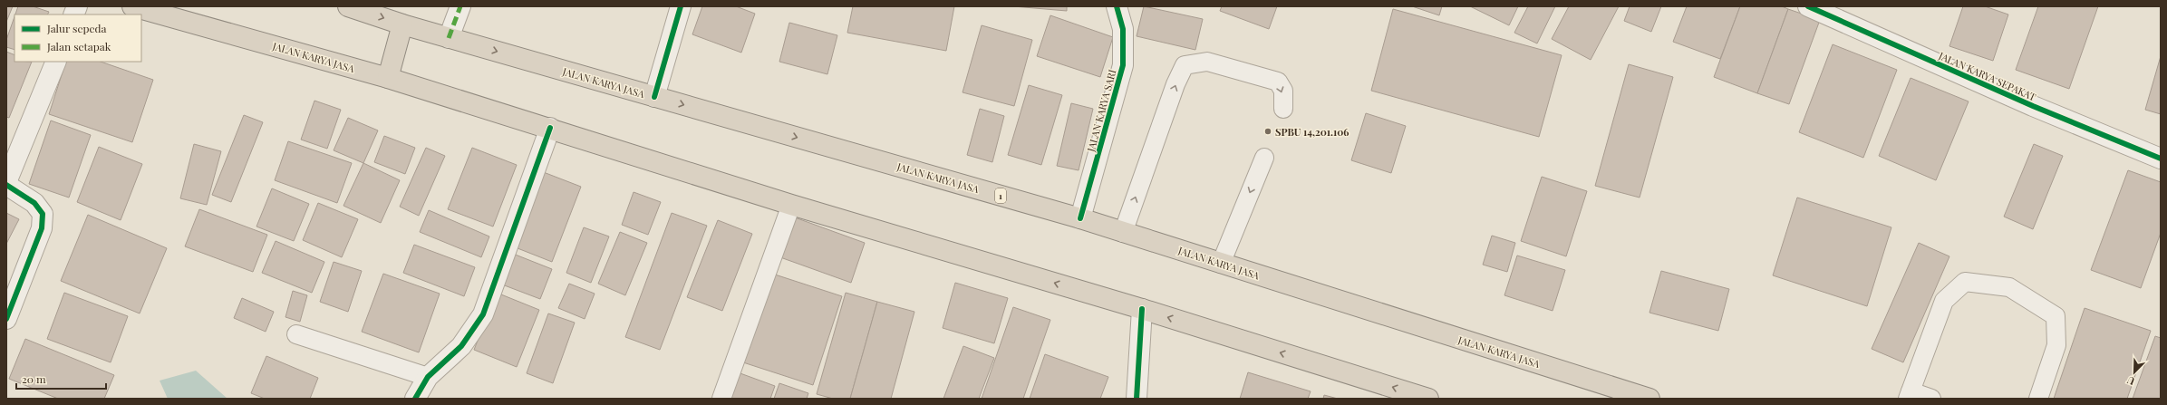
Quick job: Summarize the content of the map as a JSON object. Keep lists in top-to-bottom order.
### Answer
{
  "streets": {
    "highway": ["JALAN KARYA JASA", "1"],
    "street": ["JALAN KARYA SEPAKAT", "JALAN KARYA SARI"]
  },
  "crossings": [
    ["JALAN KARYA JASA", "JALAN KARYA SARI"]
  ],
  "places": ["SPBU 14,201.106"],
  "legend": ["Jalur sepeda", "Jalan setapak"],
  "scale_bar": "20 m",
  "north": "bottom left"
}
